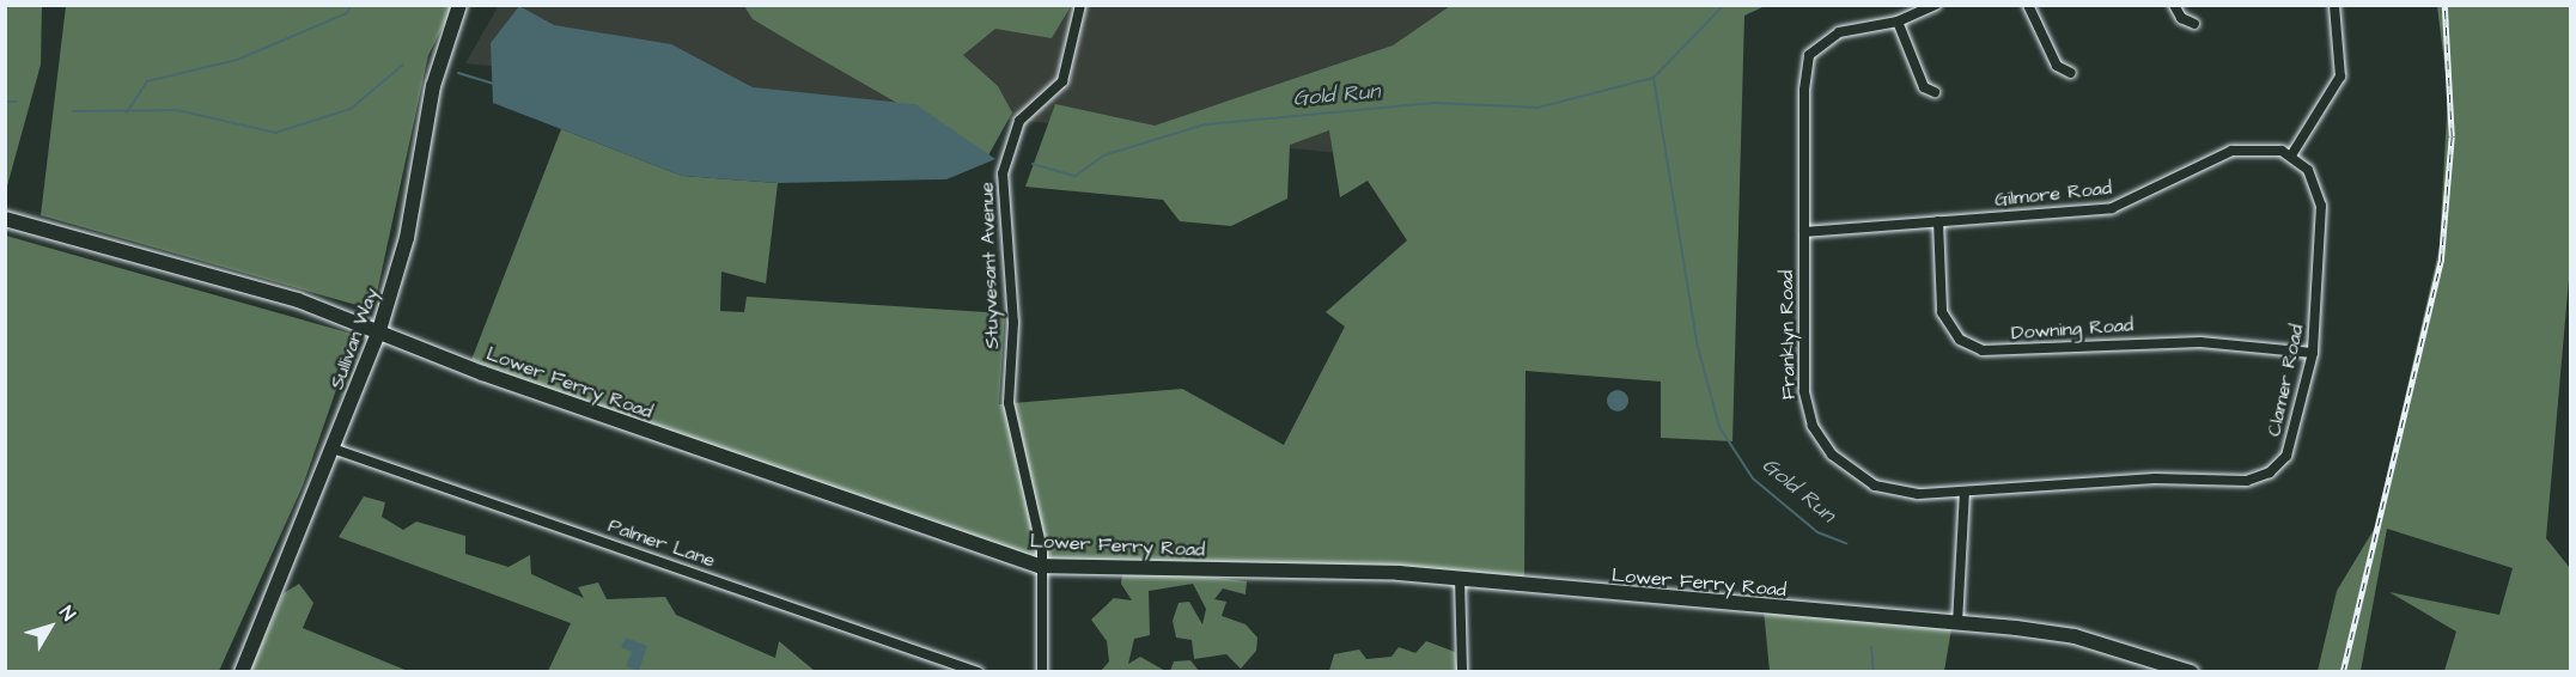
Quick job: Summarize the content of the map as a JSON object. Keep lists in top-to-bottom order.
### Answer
{
  "streets": {
    "street": [
      "Gilmore Road",
      "Stuyvesant Avenue",
      "Downing Road",
      "Franklyn Road",
      "Sullivan Way",
      "Clamer Road",
      "Lower Ferry Road",
      "Palmer Lane"
    ]
  },
  "crossings": [
    ["Gilmore Road", "Downing Road"],
    ["Gilmore Road", "Franklyn Road"],
    ["Gilmore Road", "Clamer Road"],
    ["Stuyvesant Avenue", "Lower Ferry Road"],
    ["Downing Road", "Clamer Road"],
    ["Franklyn Road", "Clamer Road"],
    ["Sullivan Way", "Lower Ferry Road"],
    ["Sullivan Way", "Palmer Lane"]
  ],
  "water": ["Gold Run"],
  "north": "top right"
}
